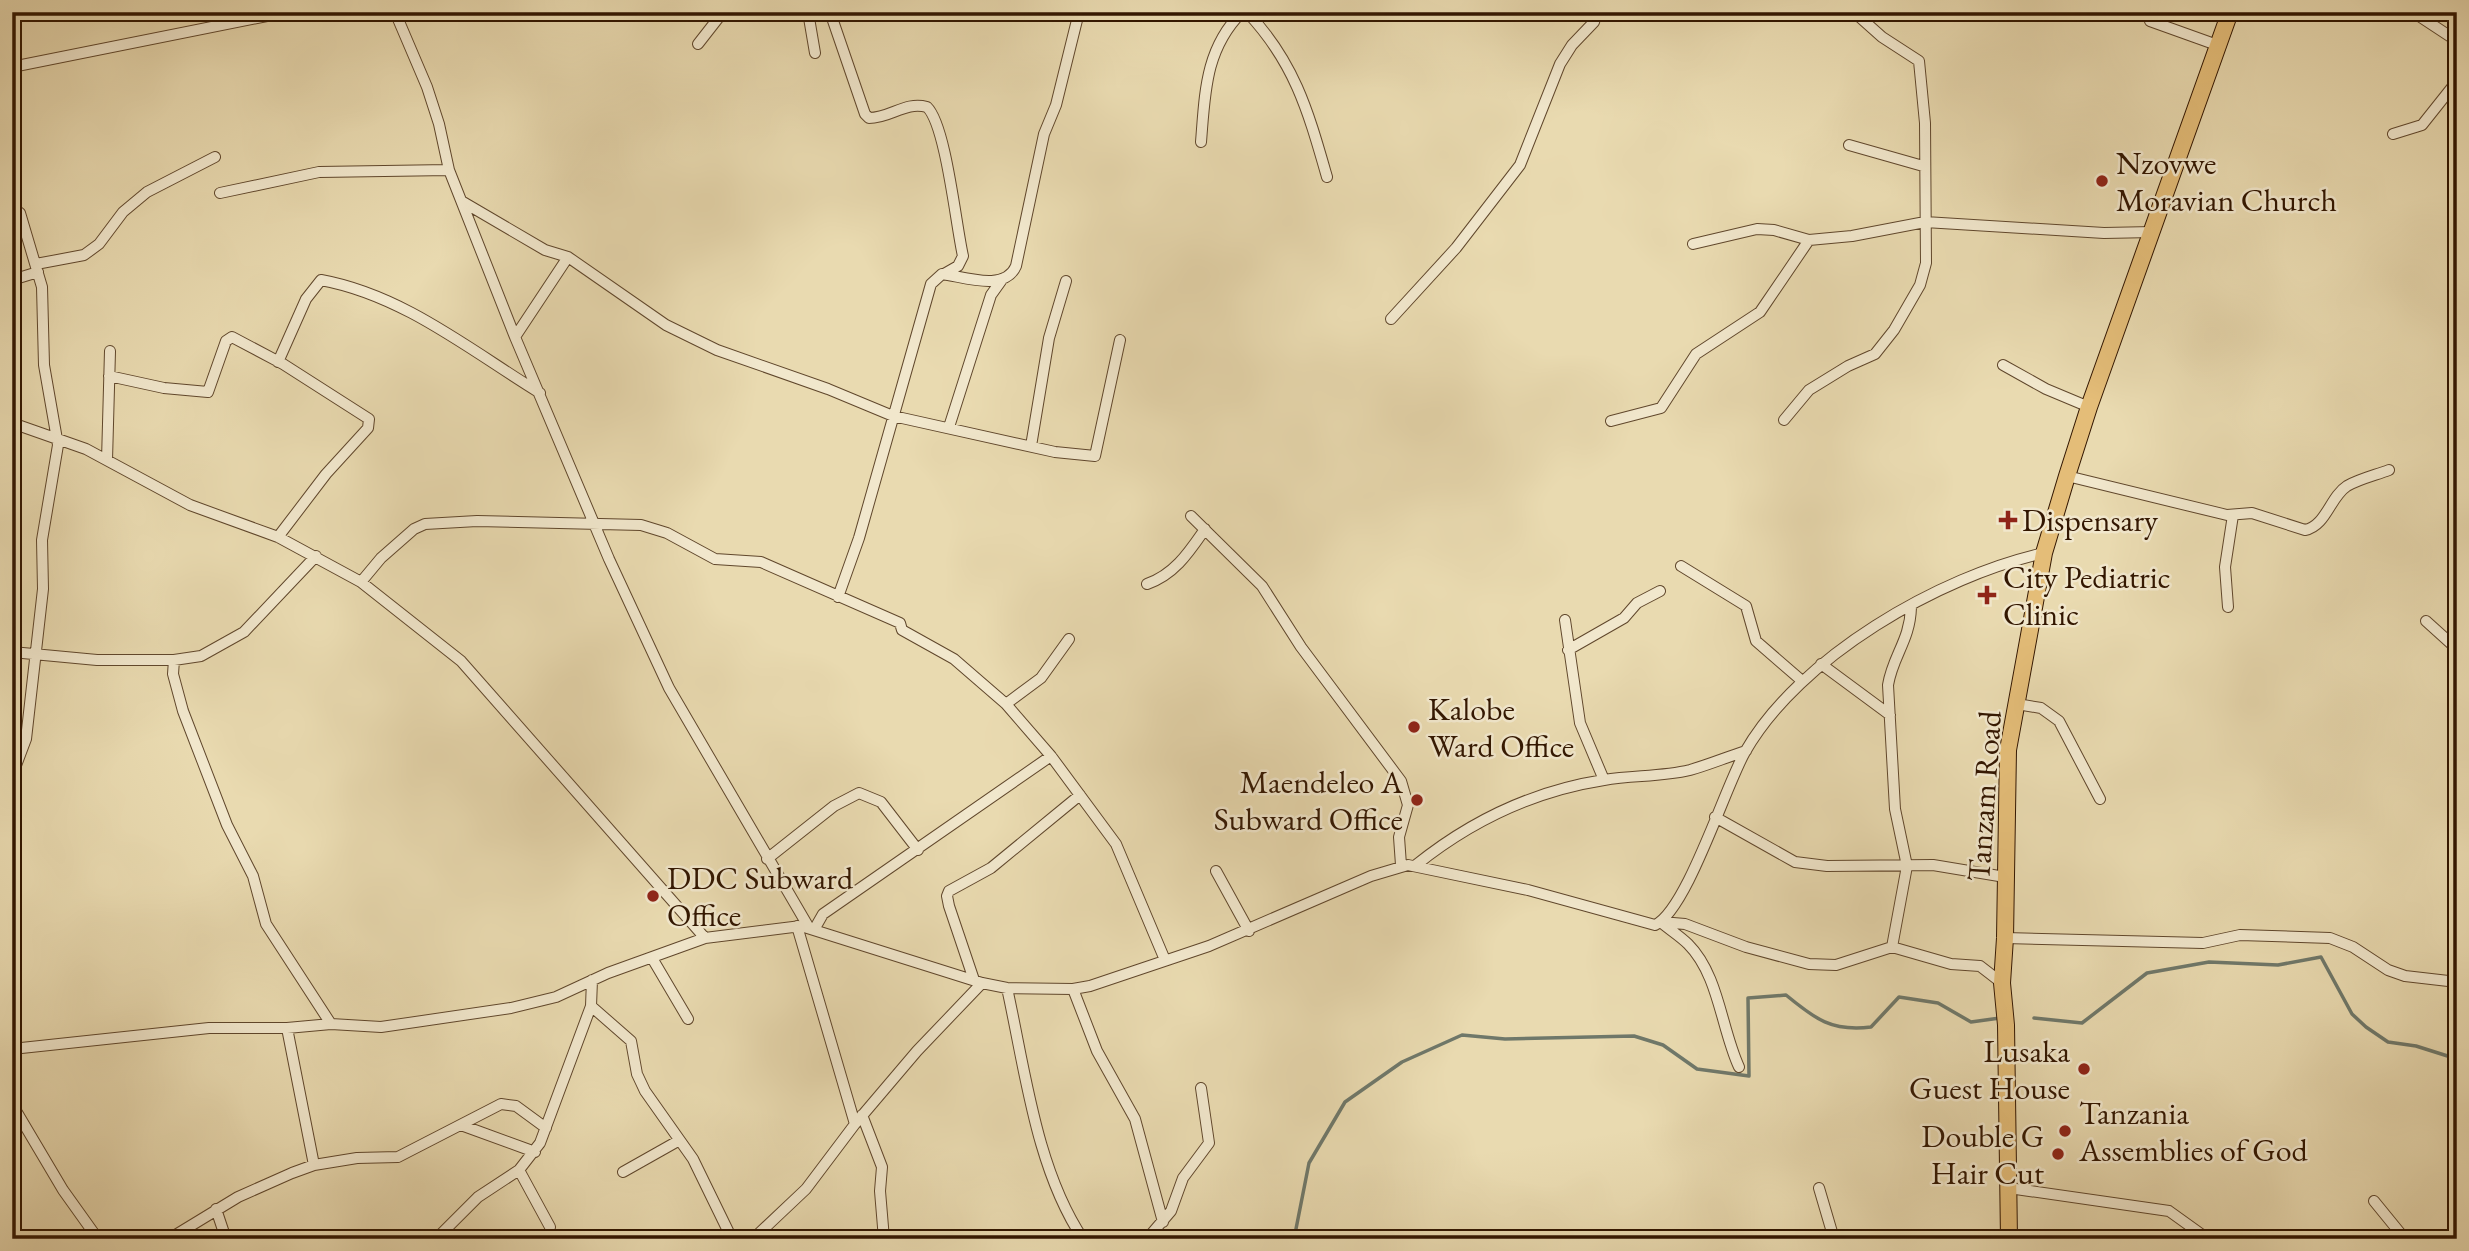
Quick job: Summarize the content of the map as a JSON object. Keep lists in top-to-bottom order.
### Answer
{
  "streets": {
    "highway": ["Tanzam Road"]
  },
  "places": {
    "other": [
      "Nzovwe Moravian Church",
      "Kalobe Ward Office",
      "Maendeleo A Subward Office",
      "DDC Subward Office",
      "Lusaka Guest House",
      "Tanzania Assemblies of God",
      "Double G Hair Cut"
    ],
    "health": ["Dispensary", "City Pediatric Clinic"]
  }
}
